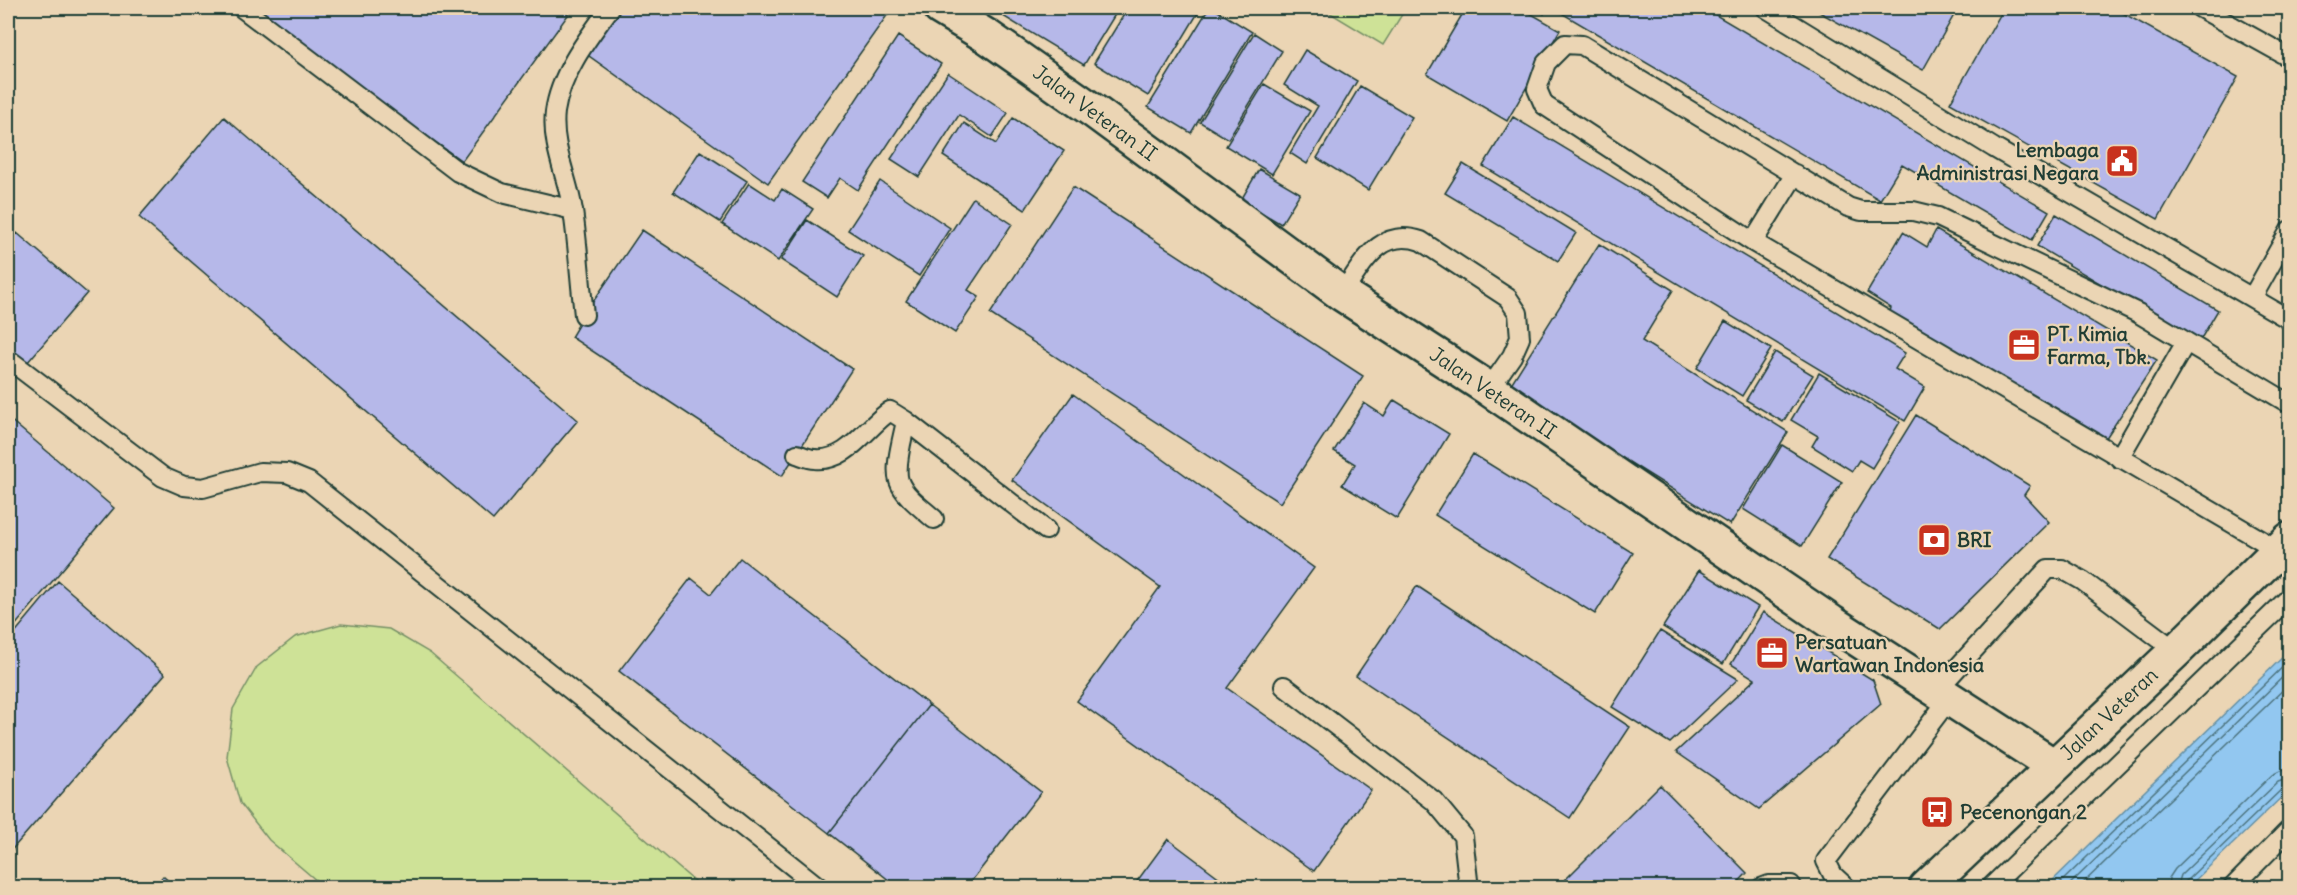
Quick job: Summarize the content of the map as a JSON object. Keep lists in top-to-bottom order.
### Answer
{
  "streets": {
    "street": ["Jalan Veteran II", "Jalan Veteran"]
  },
  "crossings": [
    ["Jalan Veteran II", "Jalan Veteran"]
  ],
  "places": {
    "public building": ["Lembaga Administrasi Negara"],
    "office": ["PT. Kimia Farma, Tbk.", "Persatuan Wartawan Indonesia"],
    "bank": ["BRI"],
    "bus stop": ["Pecenongan 2"]
  }
}
